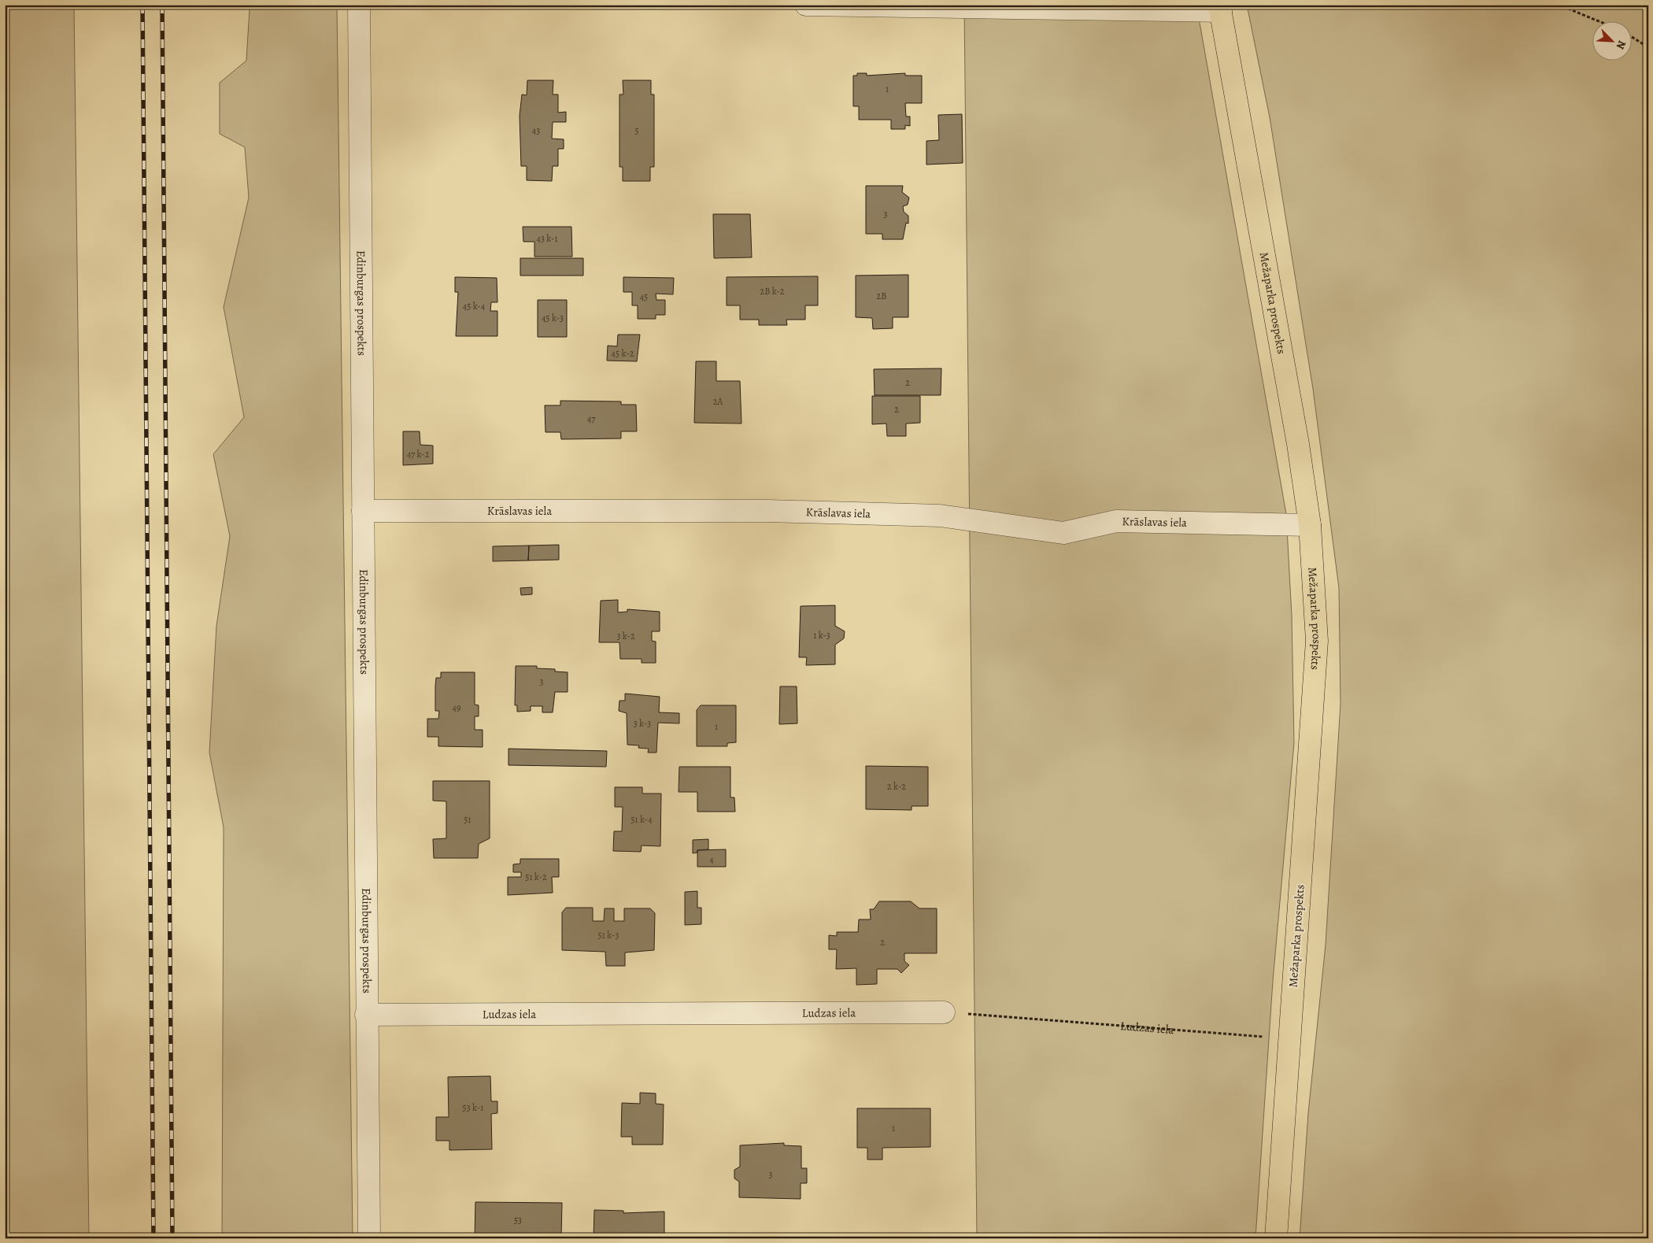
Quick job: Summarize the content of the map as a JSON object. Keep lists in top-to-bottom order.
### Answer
{
  "streets": {
    "main road": ["Mežaparka prospekts"],
    "street": ["Edinburgas prospekts", "Krāslavas iela", "Ludzas iela"]
  },
  "crossings": [
    ["Edinburgas prospekts", "Krāslavas iela"],
    ["Edinburgas prospekts", "Ludzas iela"],
    ["Mežaparka prospekts", "Krāslavas iela"],
    ["Mežaparka prospekts", "Ludzas iela"]
  ],
  "house_numbers": [
    "1",
    "43",
    "5",
    "3",
    "43 k-1",
    "2B k-2",
    "2B",
    "45",
    "45 k-4",
    "45 k-3",
    "45 k-2",
    "2",
    "2A",
    "2",
    "47",
    "47 k-2",
    "1 k-3",
    "3 k-2",
    "3",
    "49",
    "3 k-3",
    "1",
    "2 k-2",
    "51",
    "51 k-4",
    "4",
    "51 k-2",
    "51 k-3",
    "2",
    "53 k-1",
    "1",
    "3",
    "53"
  ],
  "north": "bottom right"
}
